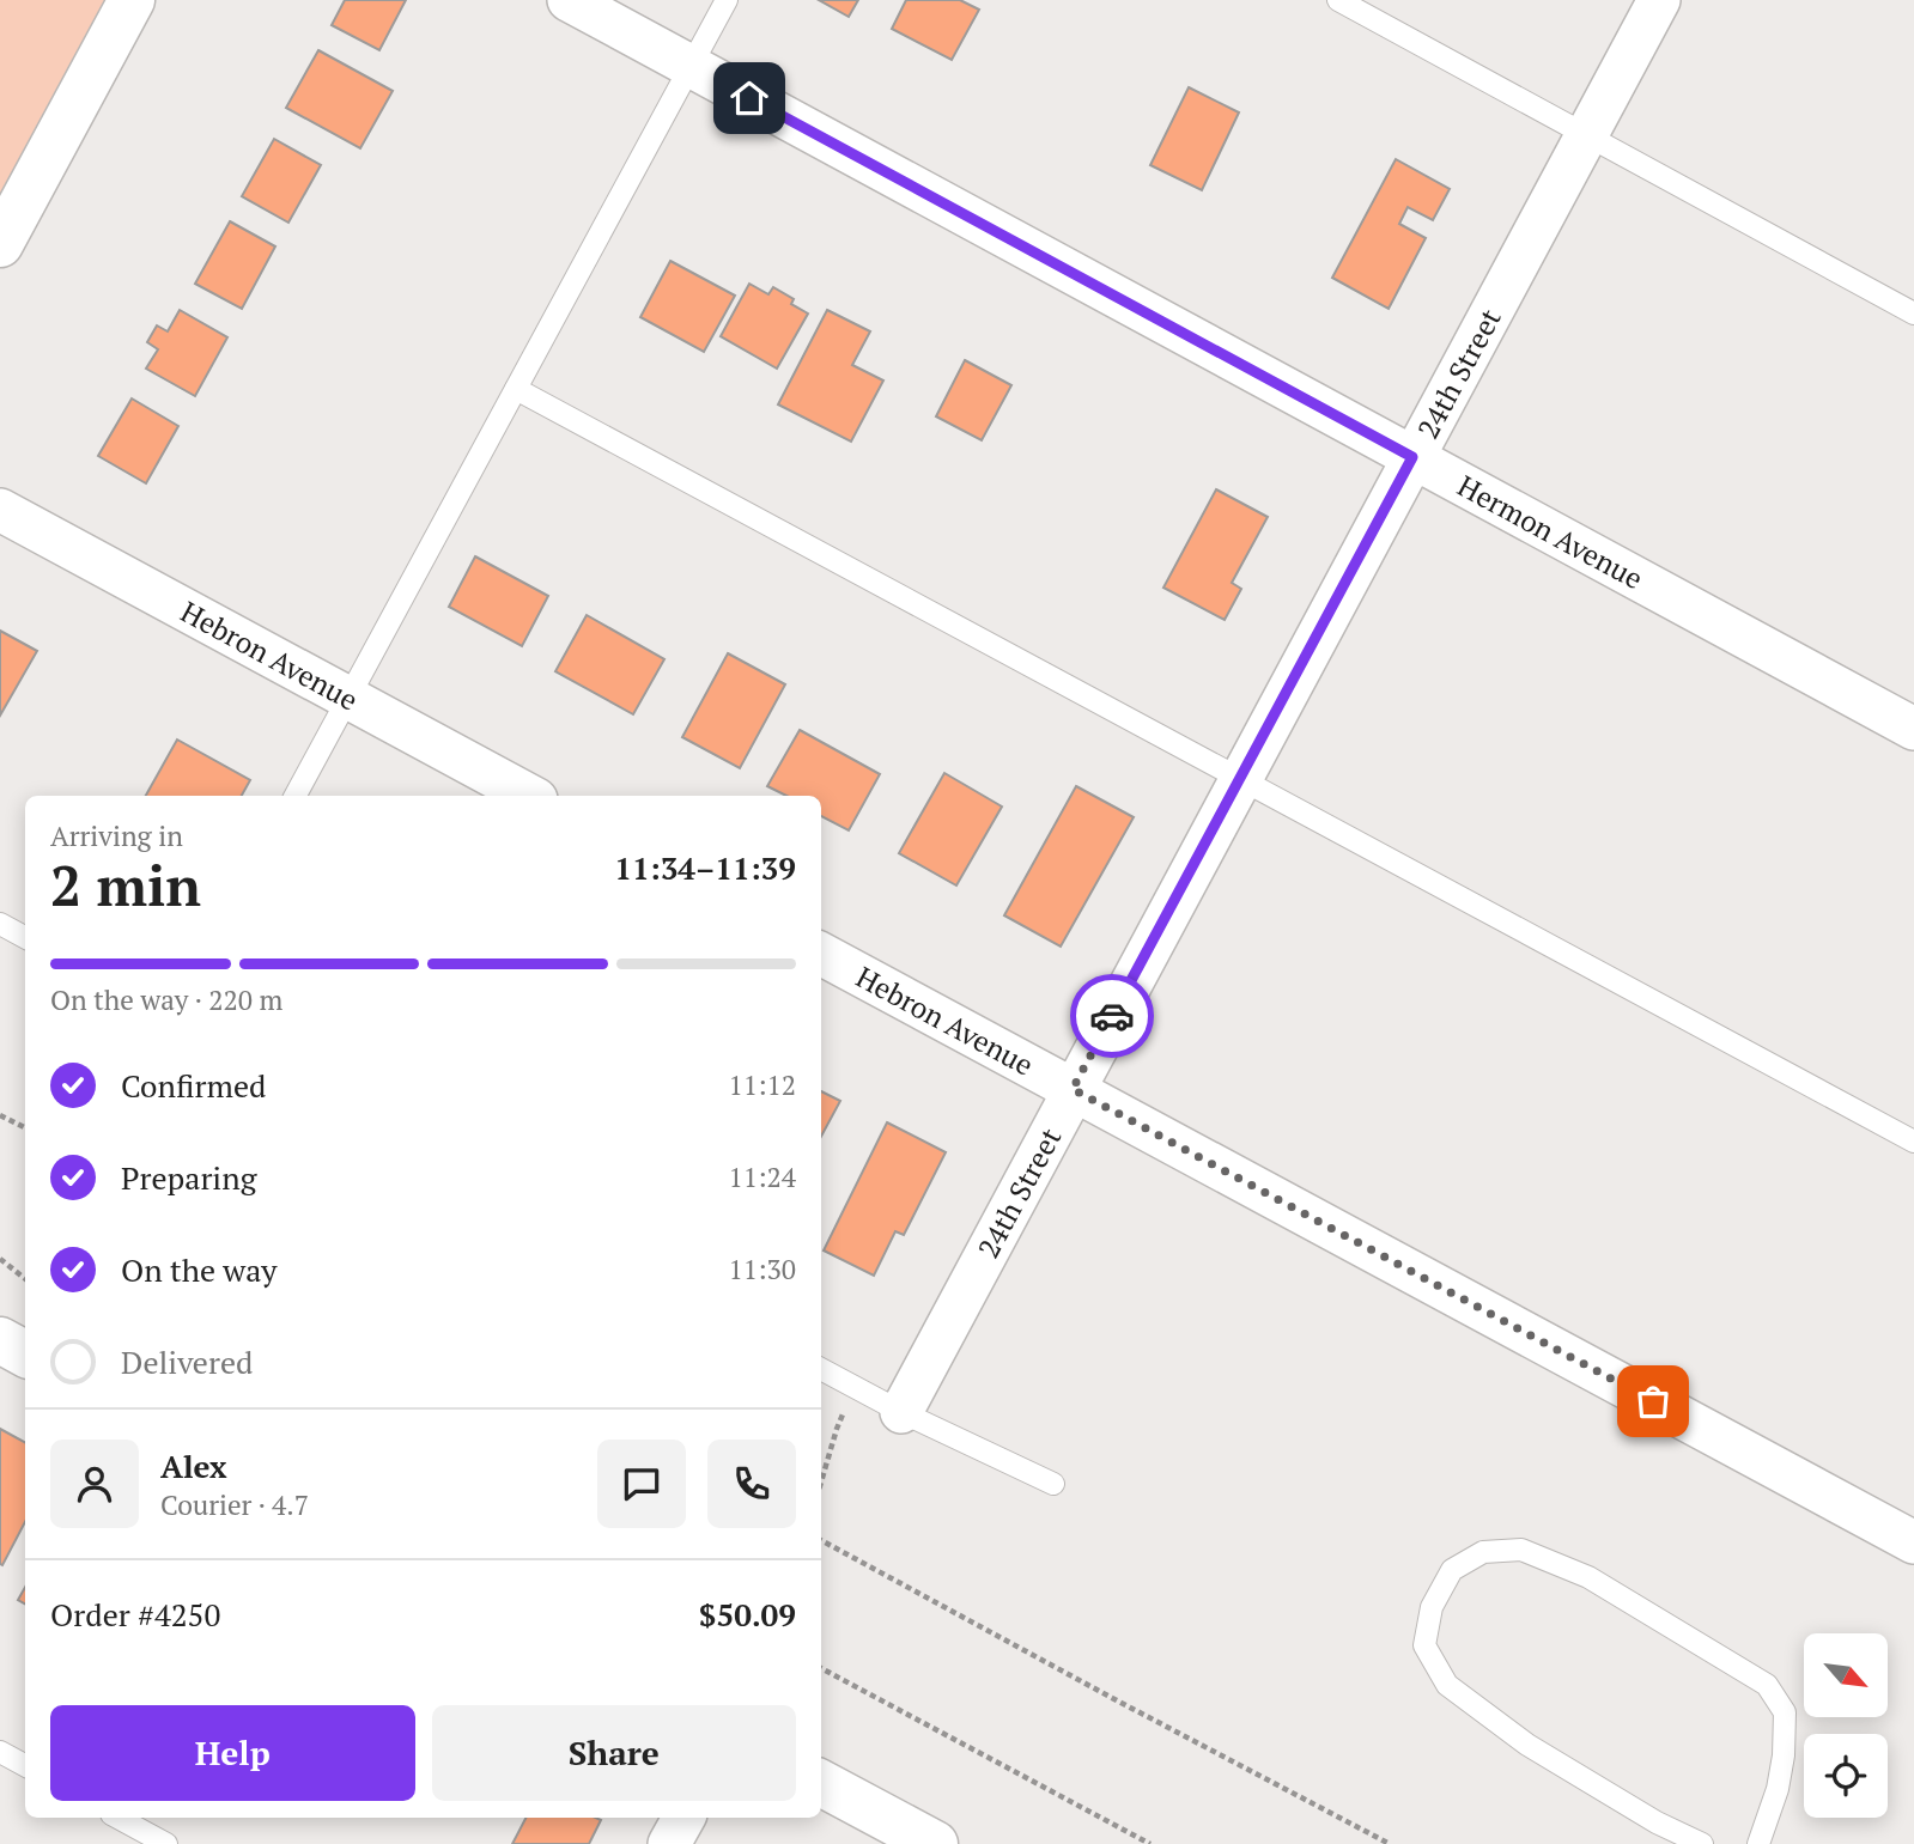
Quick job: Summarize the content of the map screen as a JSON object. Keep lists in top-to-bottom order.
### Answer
{
  "streets": {
    "street": ["24th Street", "Hermon Avenue", "Hebron Avenue"]
  },
  "crossings": [
    ["24th Street", "Hermon Avenue"],
    ["24th Street", "Hebron Avenue"]
  ],
  "north": "bottom right",
  "page": {
    "heading": ["2 min", "Arriving in", "11:34–11:39"],
    "panel": [
      "Alex",
      "Courier · 4.7",
      "Order #4250",
      "$50.09"
    ],
    "bar": "On the way · 220 m",
    "list": [
      ["Confirmed", "11:12"],
      ["Preparing", "11:24"],
      ["On the way", "11:30"],
      "Delivered"
    ],
    "buttons": ["Help", "Share"]
  }
}
